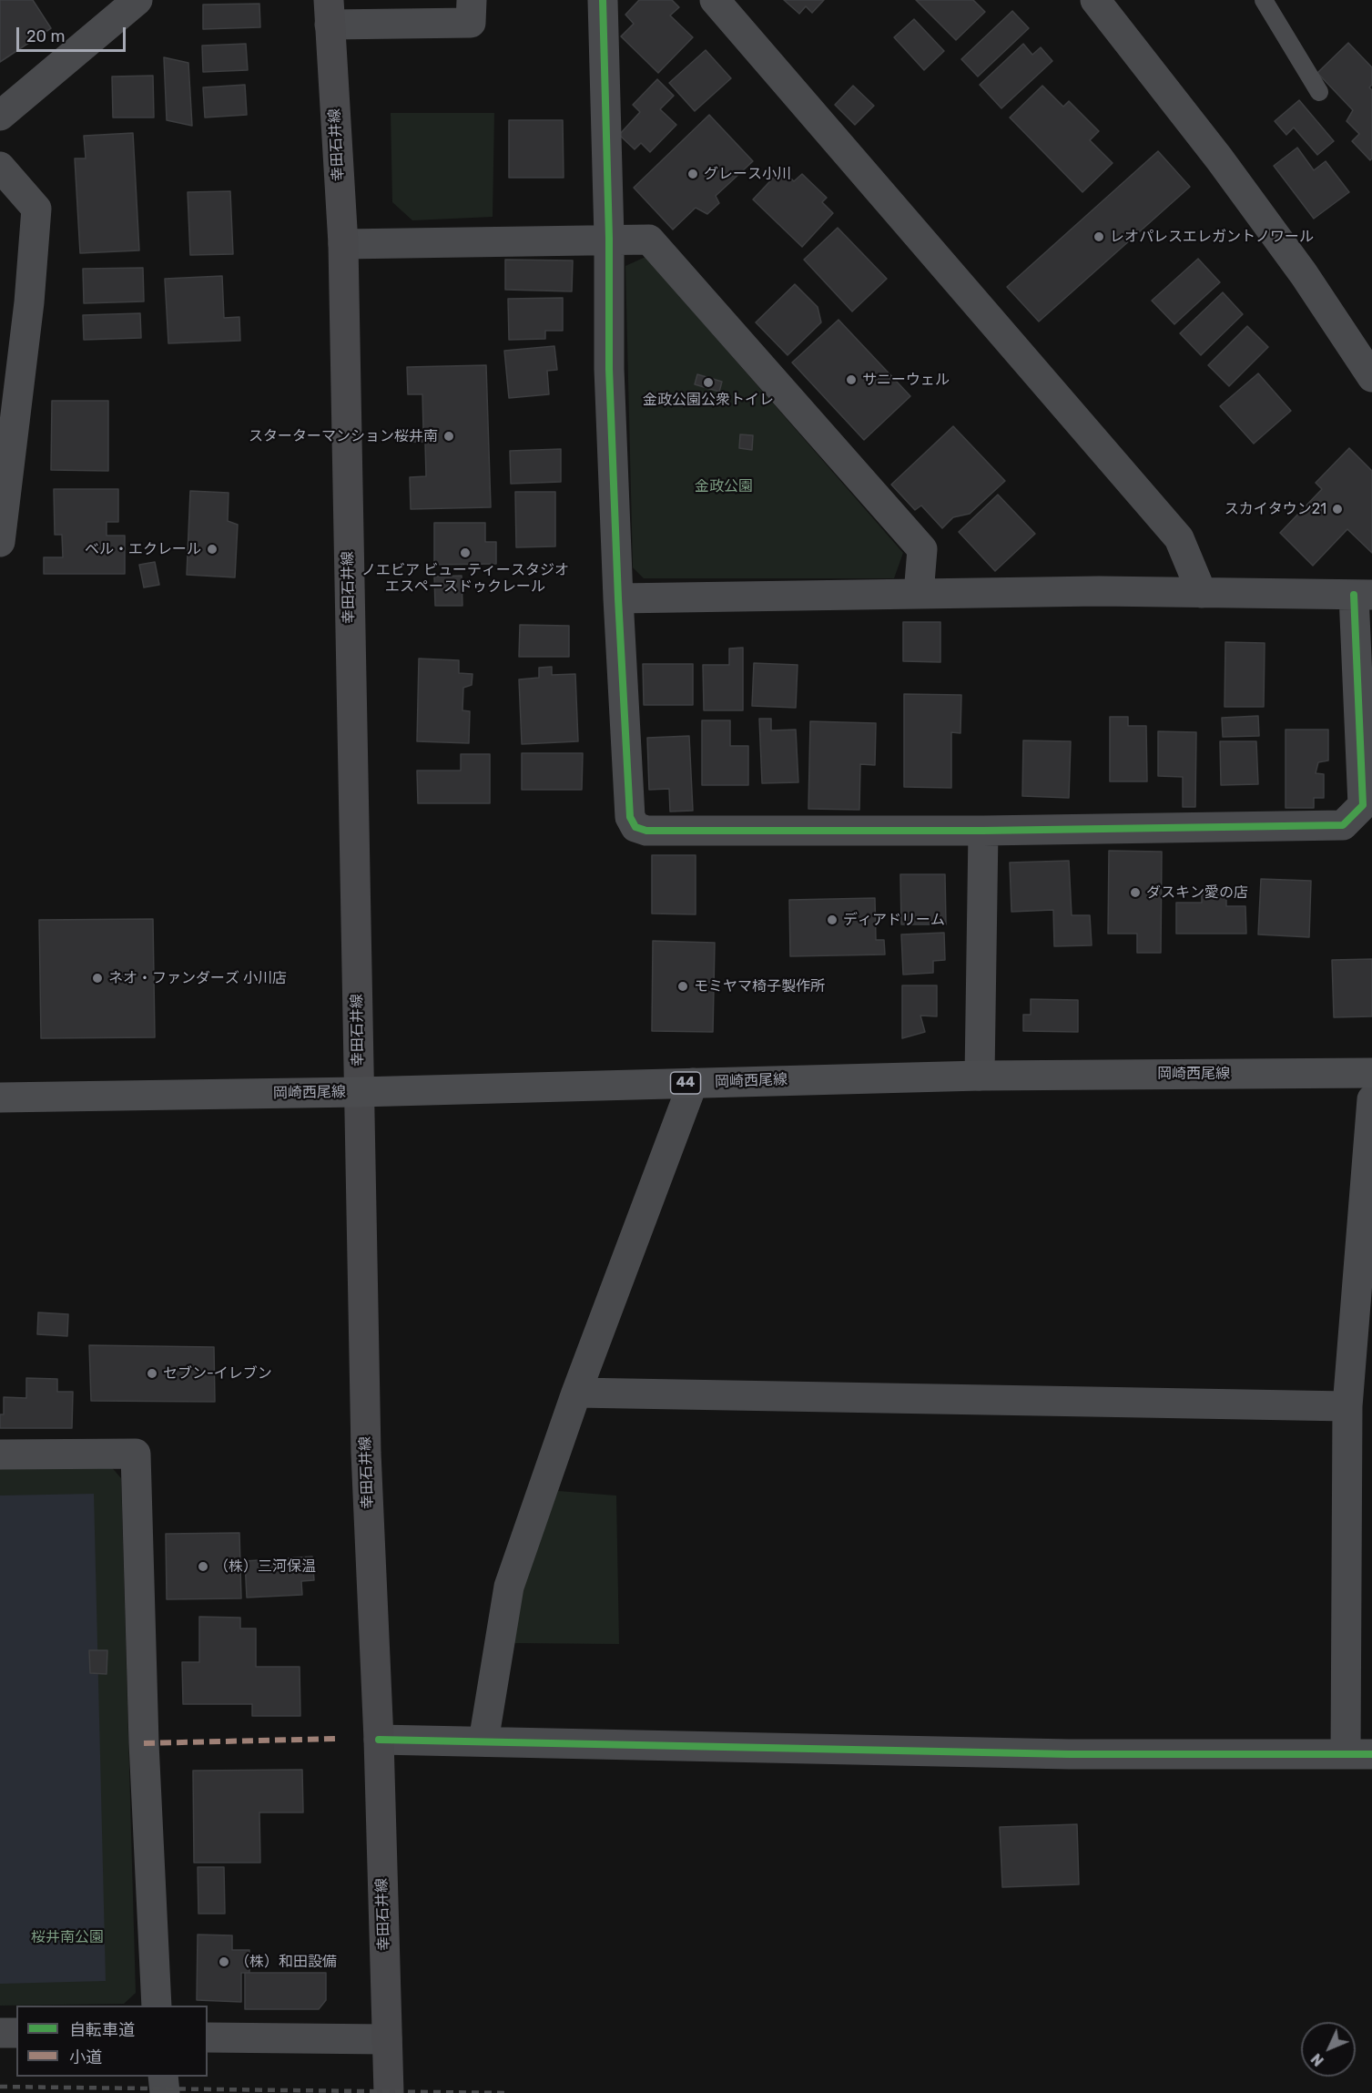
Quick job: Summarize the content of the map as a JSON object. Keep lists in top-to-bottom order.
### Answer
{
  "streets": {
    "main road": ["幸田石井線", "岡崎西尾線", "44"]
  },
  "crossings": [
    ["幸田石井線", "岡崎西尾線"]
  ],
  "parks": ["金政公園", "桜井南公園"],
  "places": [
    "グレース小川",
    "レオパレスエレガントノワール",
    "サニーウェル",
    "金政公園公衆トイレ",
    "スターターマンション桜井南",
    "スカイタウン21",
    "ベル・エクレール",
    "ノエビア ビューティースタジオ エスペースドゥクレール",
    "ダスキン愛の店",
    "ディアドリーム",
    "ネオ・ファンダーズ 小川店",
    "モミヤマ椅子製作所",
    "セブン-イレブン",
    "（株）三河保温",
    "（株）和田設備"
  ],
  "legend": ["自転車道", "小道"],
  "scale_bar": "20 m",
  "north": "bottom left"
}
